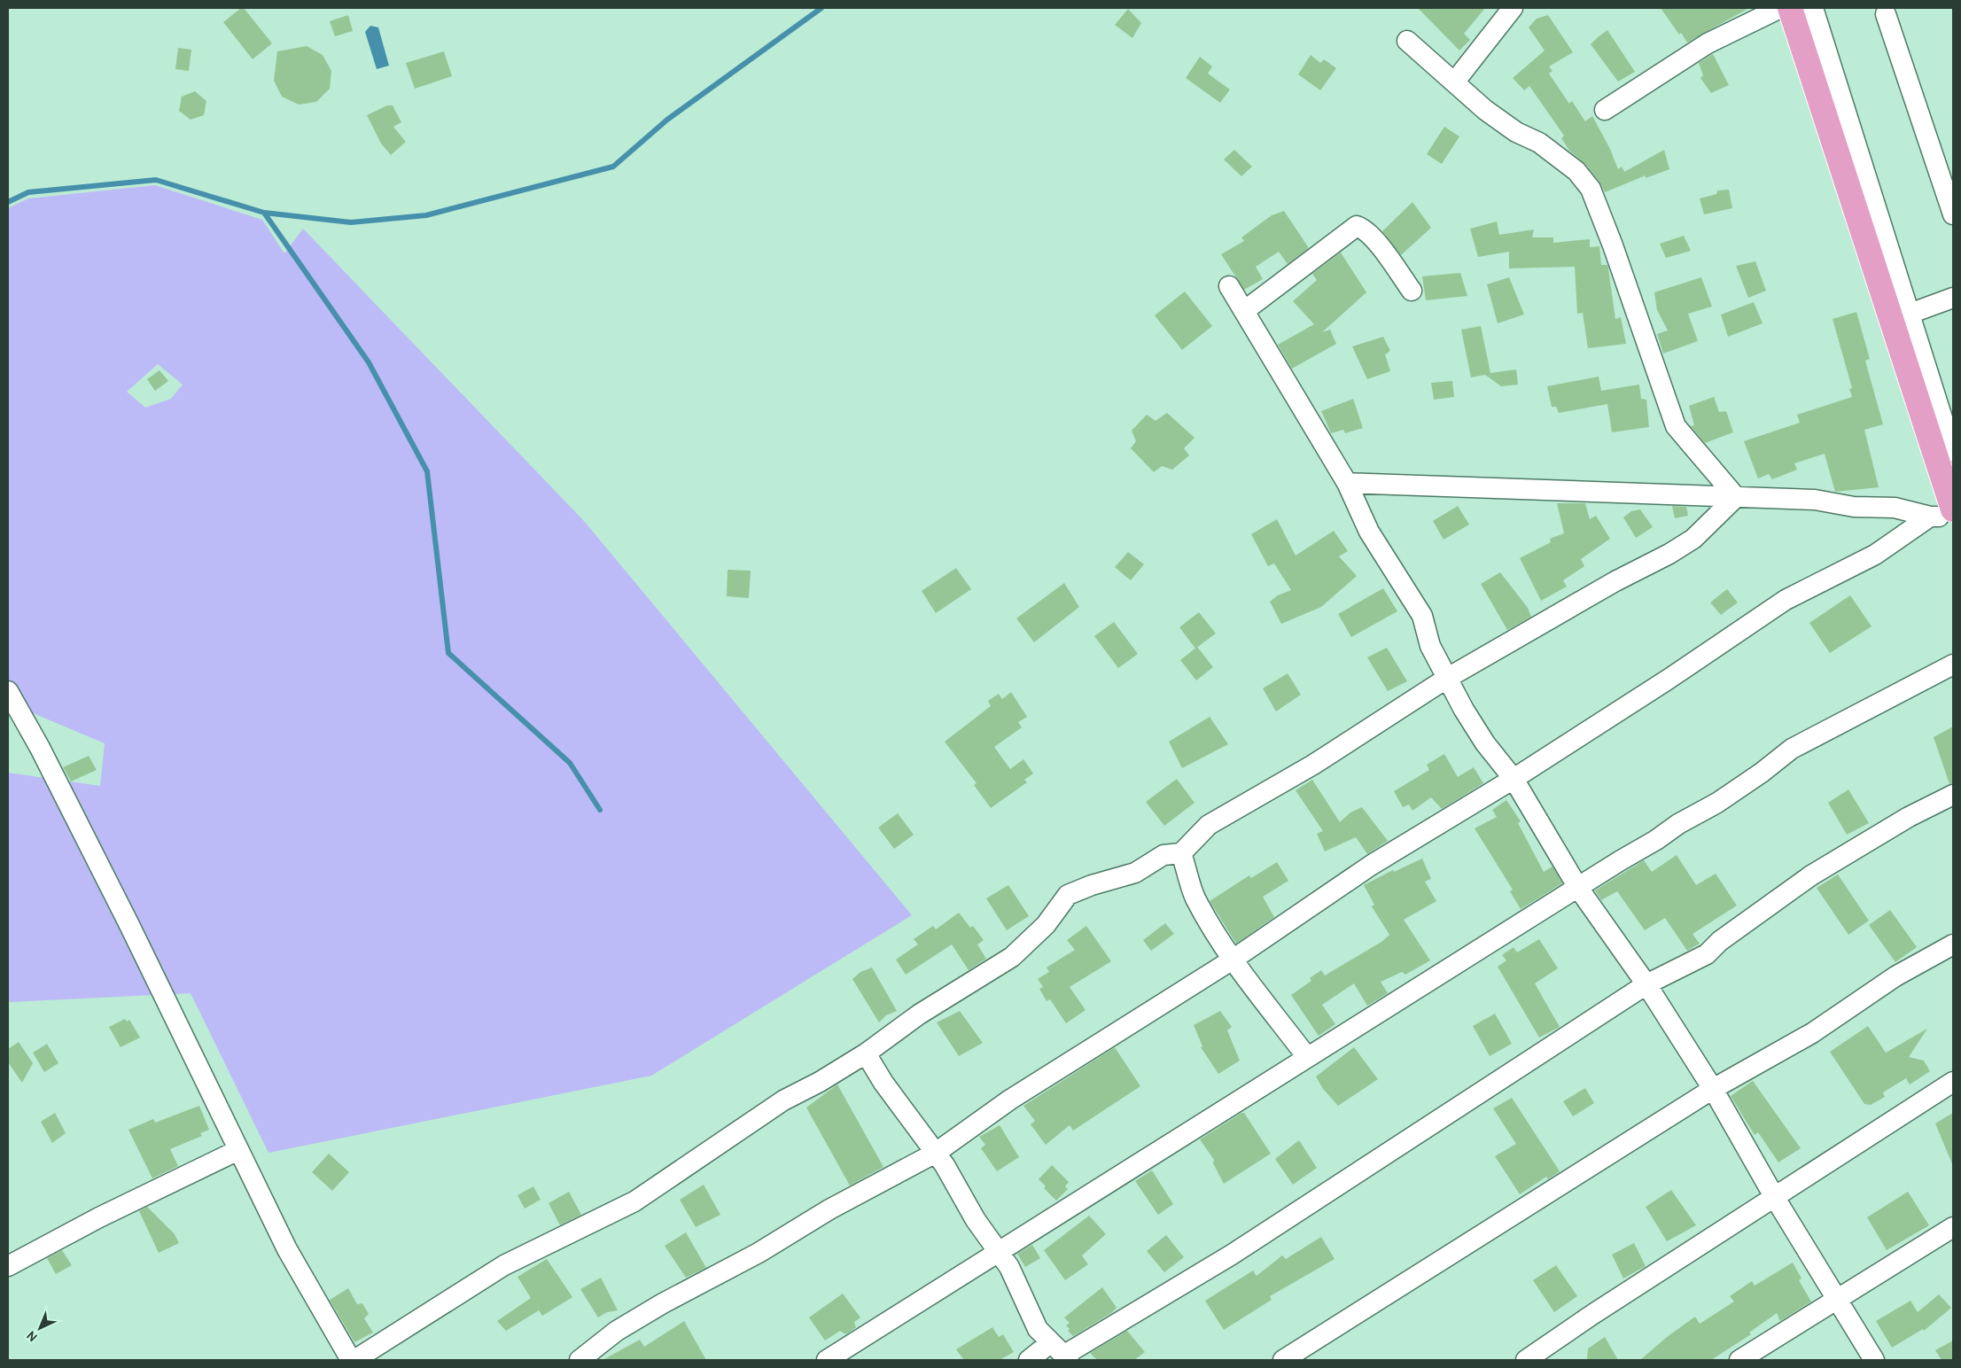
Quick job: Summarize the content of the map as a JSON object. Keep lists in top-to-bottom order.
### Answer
{
  "north": "bottom left"
}
